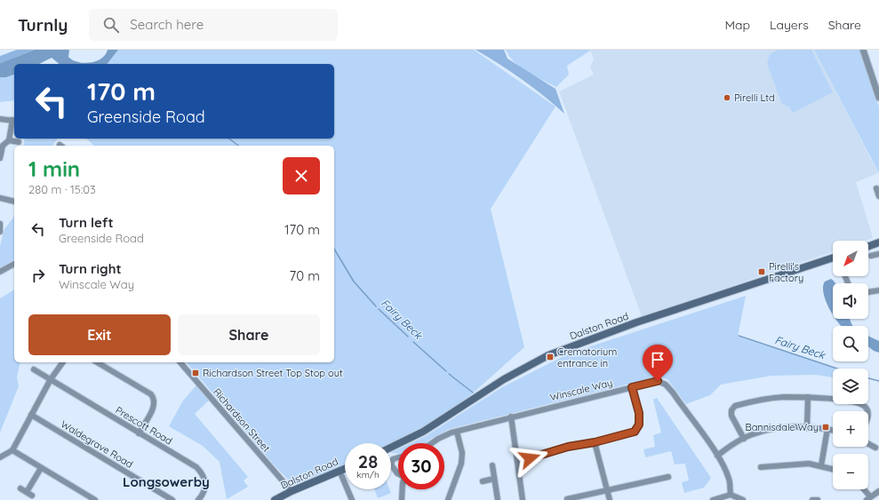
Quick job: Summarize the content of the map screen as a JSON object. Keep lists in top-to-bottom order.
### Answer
{
  "streets": {
    "main road": ["Dalston Road"],
    "street": [
      "Winscale Way",
      "Richardson Street",
      "Prescott Road",
      "Waldegrave Road"
    ]
  },
  "crossings": [
    ["Dalston Road", "Richardson Street"]
  ],
  "districts": ["Longsowerby"],
  "water": ["Fairy Beck"],
  "places": {
    "other": ["Pirelli Ltd"],
    "transit": [
      "Pirelli's Factory",
      "Crematorium entrance in",
      "Richardson Street Top Stop out",
      "Bannisdale Way"
    ]
  },
  "north": "bottom left",
  "page": {
    "header": "Turnly",
    "search": "Search here",
    "nav": ["Map", "Layers", "Share"],
    "turn": ["170 m", "Greenside Road"],
    "heading": ["1 min", "280 m · 15:03"],
    "list": [
      {
        "name": "Turn left",
        "note": "Greenside Road",
        "value": "170 m"
      },
      {
        "name": "Turn right",
        "note": "Winscale Way",
        "value": "70 m"
      }
    ],
    "map_buttons": ["+", "−"],
    "buttons": ["Exit", "Share"],
    "speed": "28 km/h",
    "limit": "30"
  }
}
